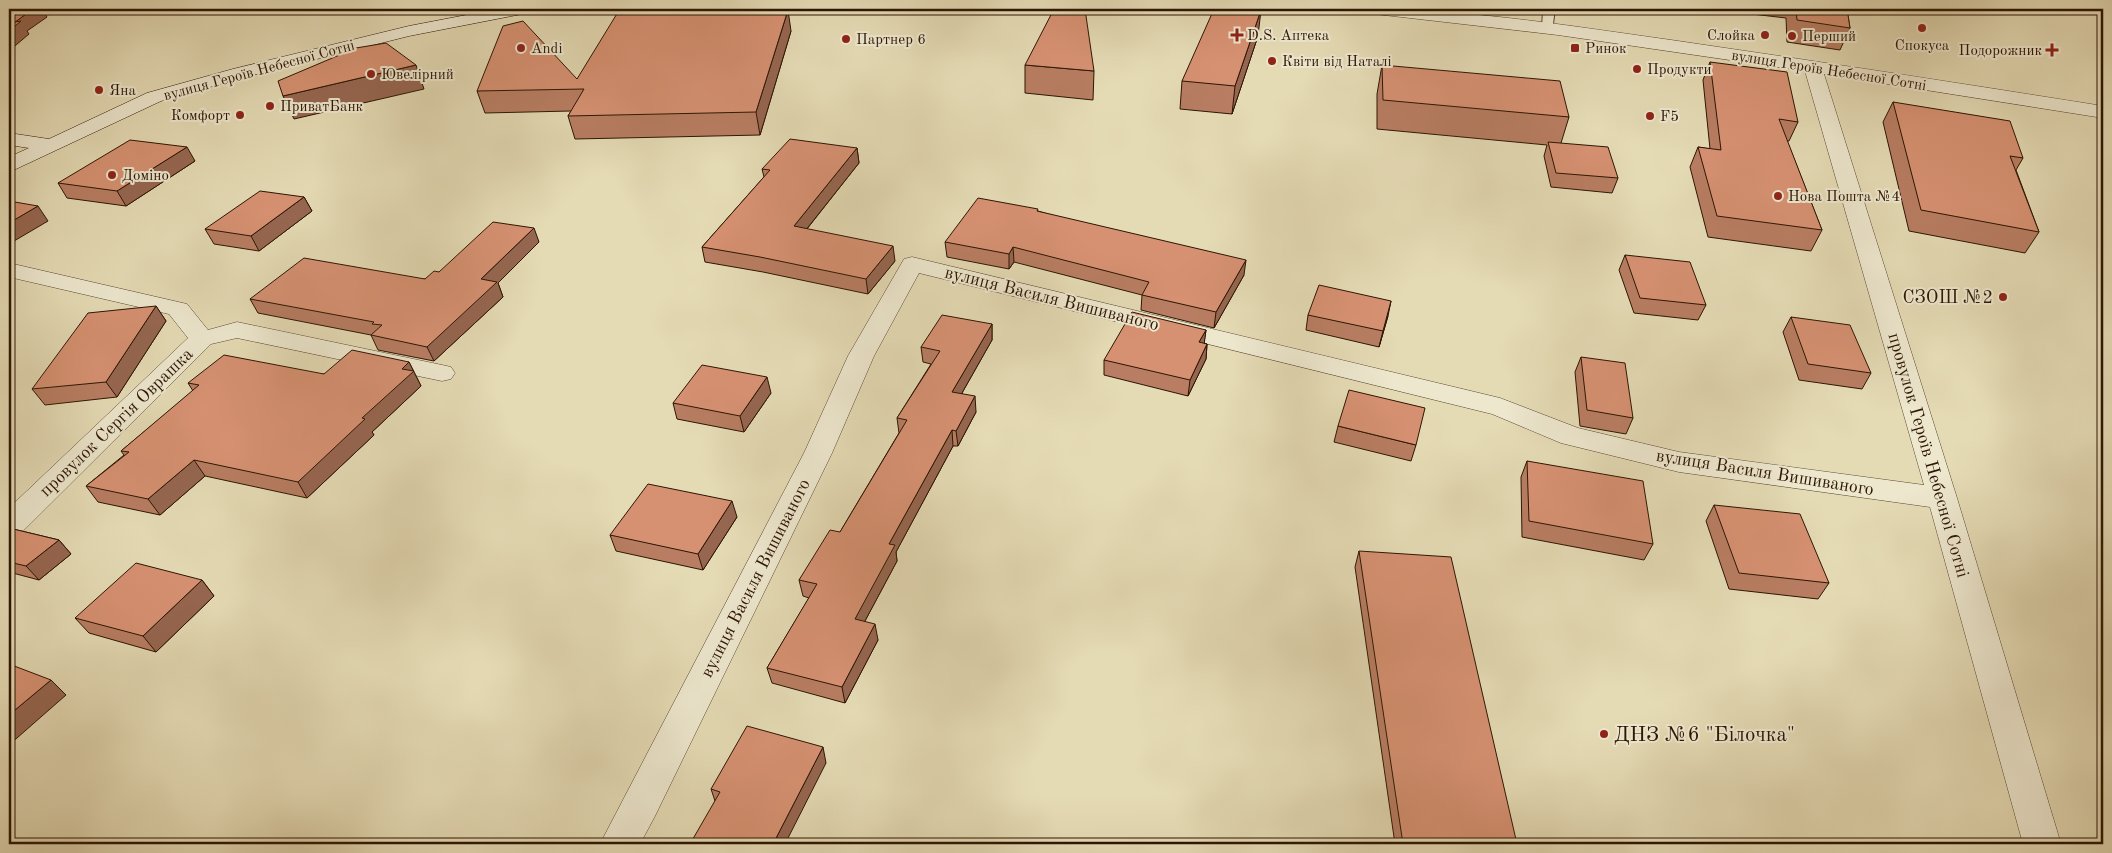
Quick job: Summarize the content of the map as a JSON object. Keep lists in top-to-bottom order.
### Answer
{
  "streets": {
    "street": [
      "вулиця Героїв Небесної Сотні",
      "вулиця Василя Вишиваного",
      "провулок Сергія Оврашка",
      "провулок Героїв Небесної Сотні"
    ]
  },
  "crossings": [
    ["вулиця Героїв Небесної Сотні", "провулок Героїв Небесної Сотні"],
    ["вулиця Василя Вишиваного", "провулок Героїв Небесної Сотні"]
  ],
  "places": {
    "other": [
      "Спокуса",
      "Слойка",
      "Перший",
      "Партнер 6",
      "Andi",
      "Квіти від Наталі",
      "Продукти",
      "Ювелірний",
      "Яна",
      "ПриватБанк",
      "Комфорт",
      "F5",
      "Доміно",
      "Нова Пошта №4",
      "СЗОШ №2",
      "ДНЗ №6 \"Білочка\""
    ],
    "health": ["D.S. Аптека", "Подорожник"],
    "transit": ["Ринок"]
  }
}
